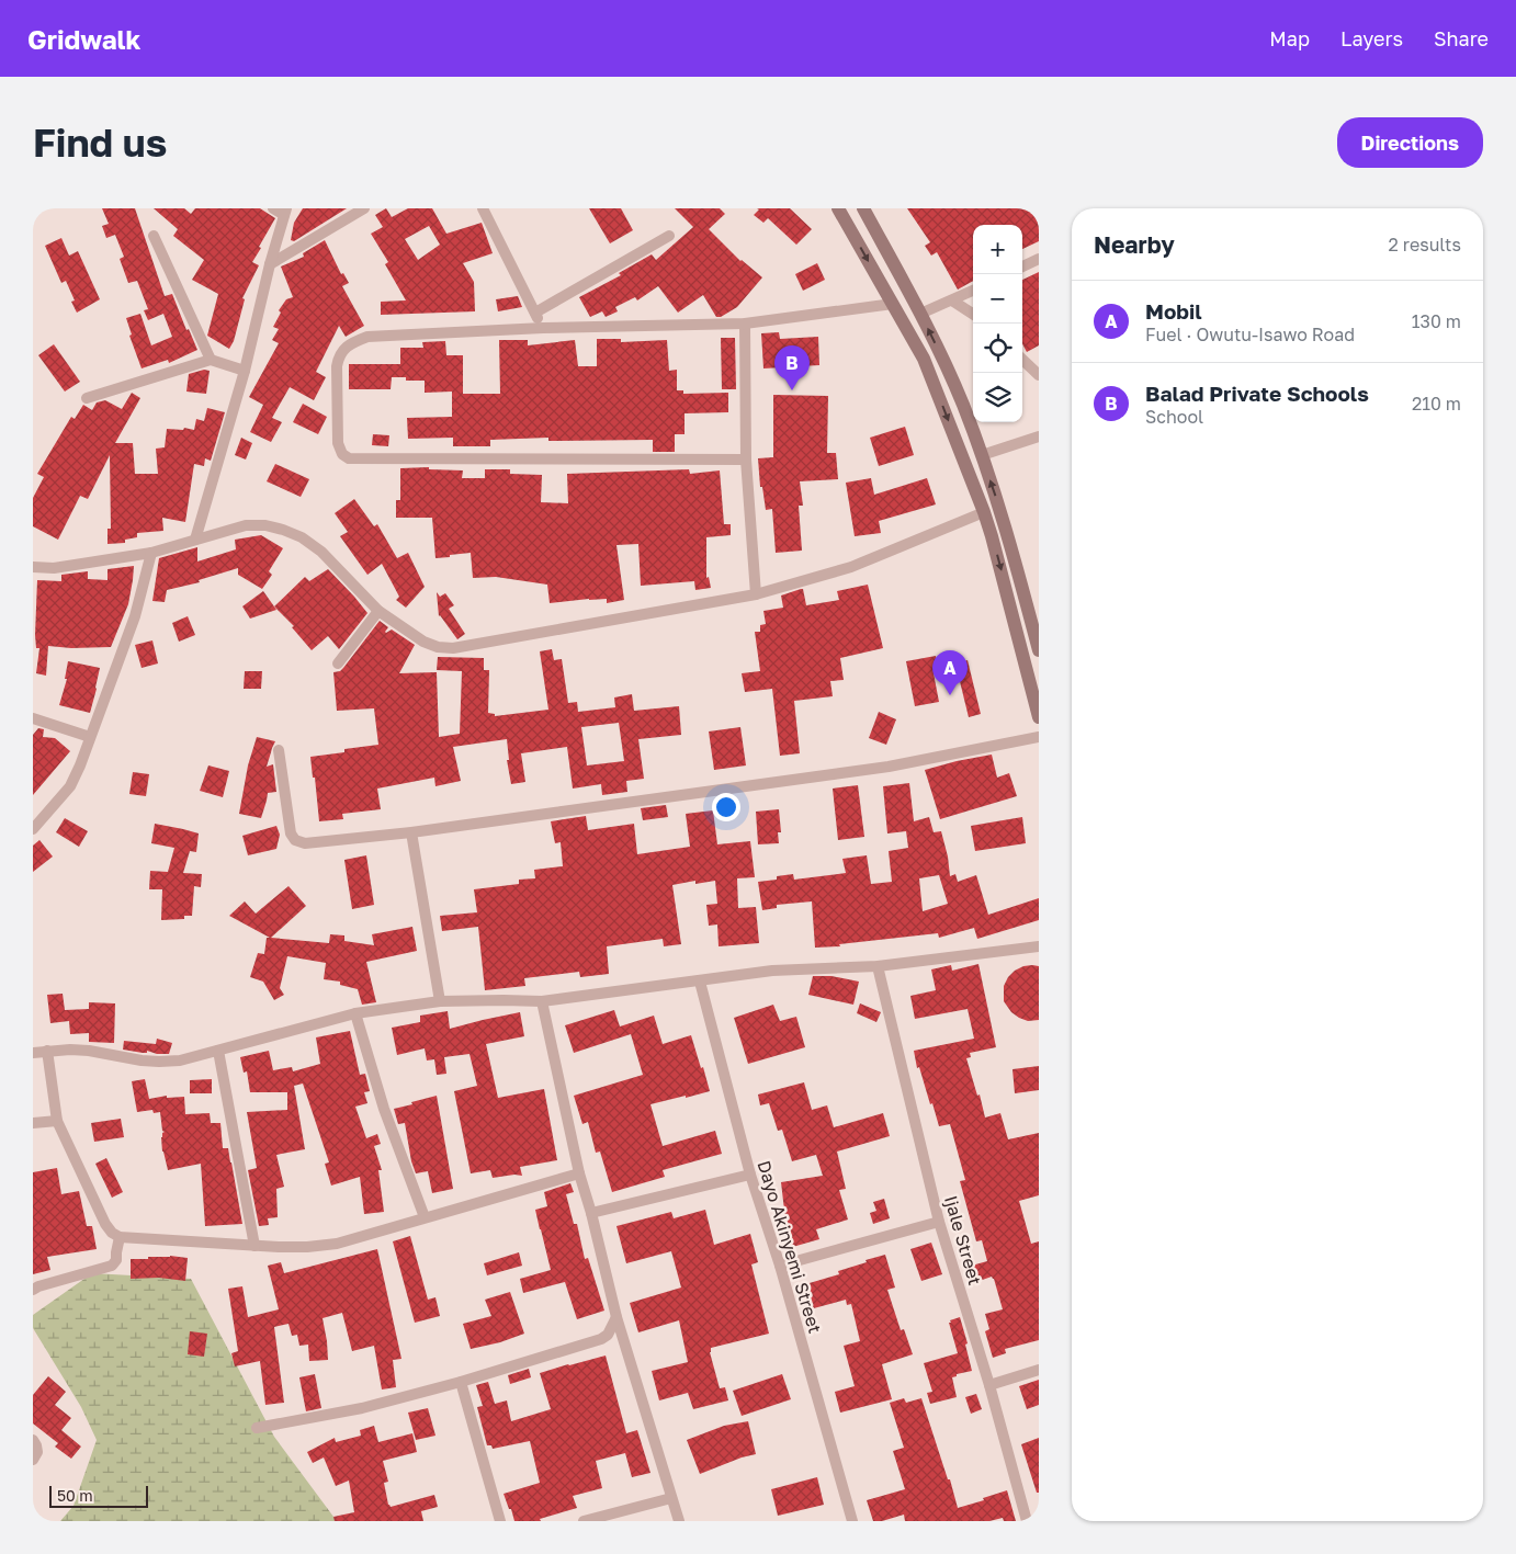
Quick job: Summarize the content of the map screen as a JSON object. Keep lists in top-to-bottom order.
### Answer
{
  "streets": {
    "street": ["Ijale Street", "Dayo Akinyemi Street"]
  },
  "scale_bar": "50 m",
  "page": {
    "header": "Gridwalk",
    "nav": ["Map", "Layers", "Share"],
    "buttons": "Directions",
    "title": "Find us",
    "heading": ["Nearby", "2 results"],
    "map_buttons": ["+", "−"],
    "list": [
      {
        "mark": "A",
        "name": "Mobil",
        "note": "Fuel · Owutu-Isawo Road",
        "value": "130 m"
      },
      {
        "mark": "B",
        "name": "Balad Private Schools",
        "note": "School",
        "value": "210 m"
      }
    ],
    "pins": ["B", "A"],
    "scale": "50 m"
  }
}
